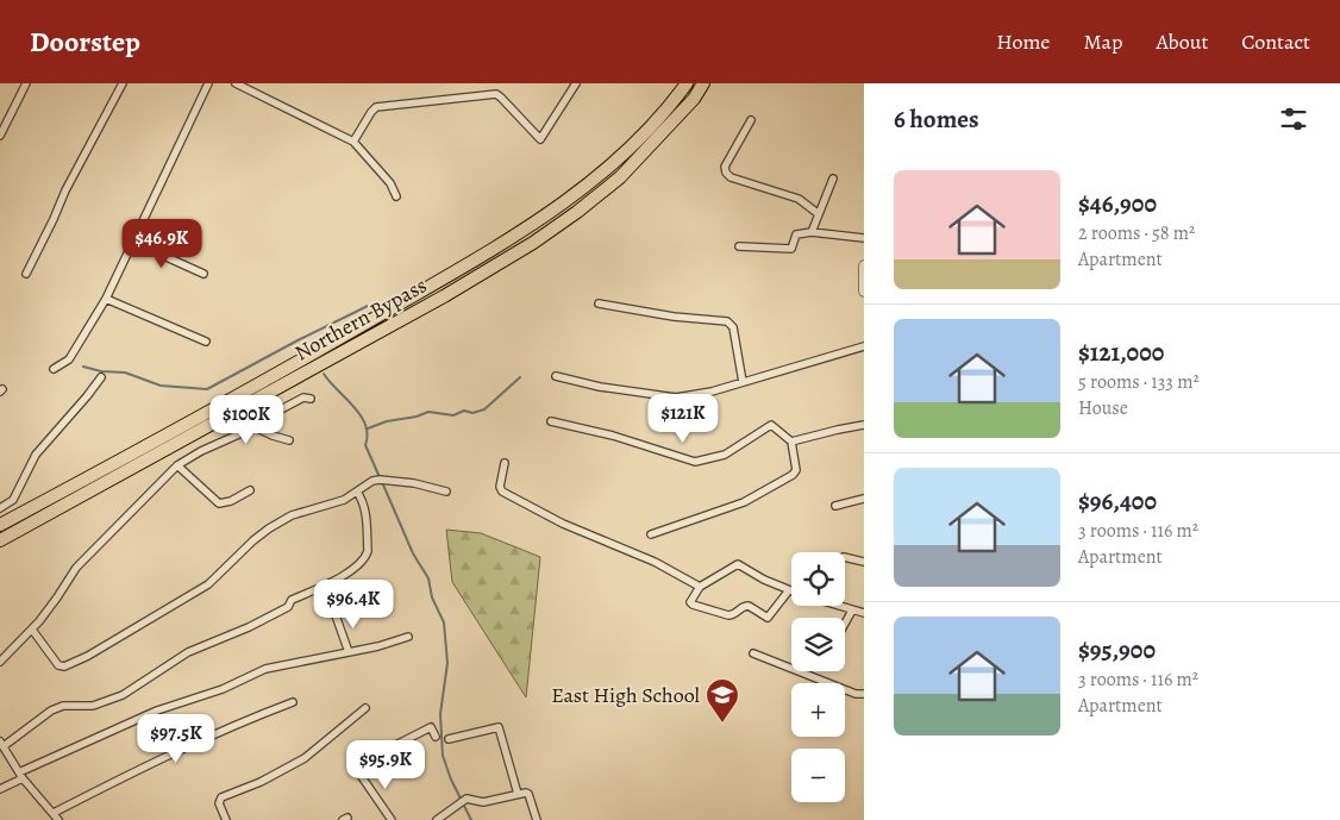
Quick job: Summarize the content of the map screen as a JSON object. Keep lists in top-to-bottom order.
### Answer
{
  "streets": {
    "highway": ["Northern Bypass"]
  },
  "places": {
    "school or university": ["East High School"]
  },
  "page": {
    "header": "Doorstep",
    "nav": [
      "Home",
      "Map",
      "About",
      "Contact"
    ],
    "heading": "6 homes",
    "list": [
      {
        "name": "$46,900",
        "note": "2 rooms · 58 m² · Apartment"
      },
      {
        "name": "$121,000",
        "note": "5 rooms · 133 m² · House"
      },
      {
        "name": "$96,400",
        "note": "3 rooms · 116 m² · Apartment"
      },
      {
        "name": "$95,900",
        "note": "3 rooms · 116 m² · Apartment"
      }
    ],
    "price": [
      "$46.9K",
      "$121K",
      "$100K",
      "$96.4K",
      "$97.5K",
      "$95.9K"
    ],
    "map_buttons": ["+", "−"]
  }
}
